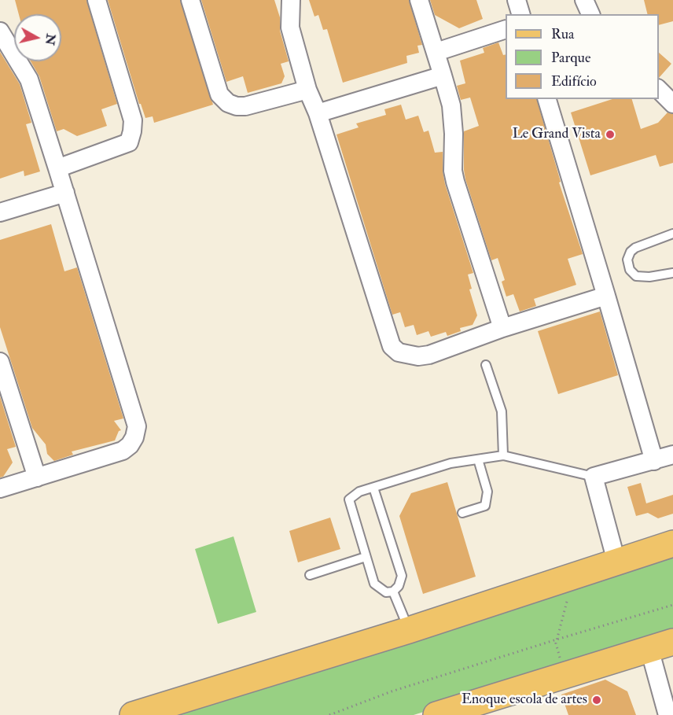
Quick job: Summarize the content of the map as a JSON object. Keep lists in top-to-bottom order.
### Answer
{
  "places": ["Le Grand Vista", "Enoque escola de artes"],
  "legend": ["Rua", "Parque", "Edifício"],
  "north": "right"
}
